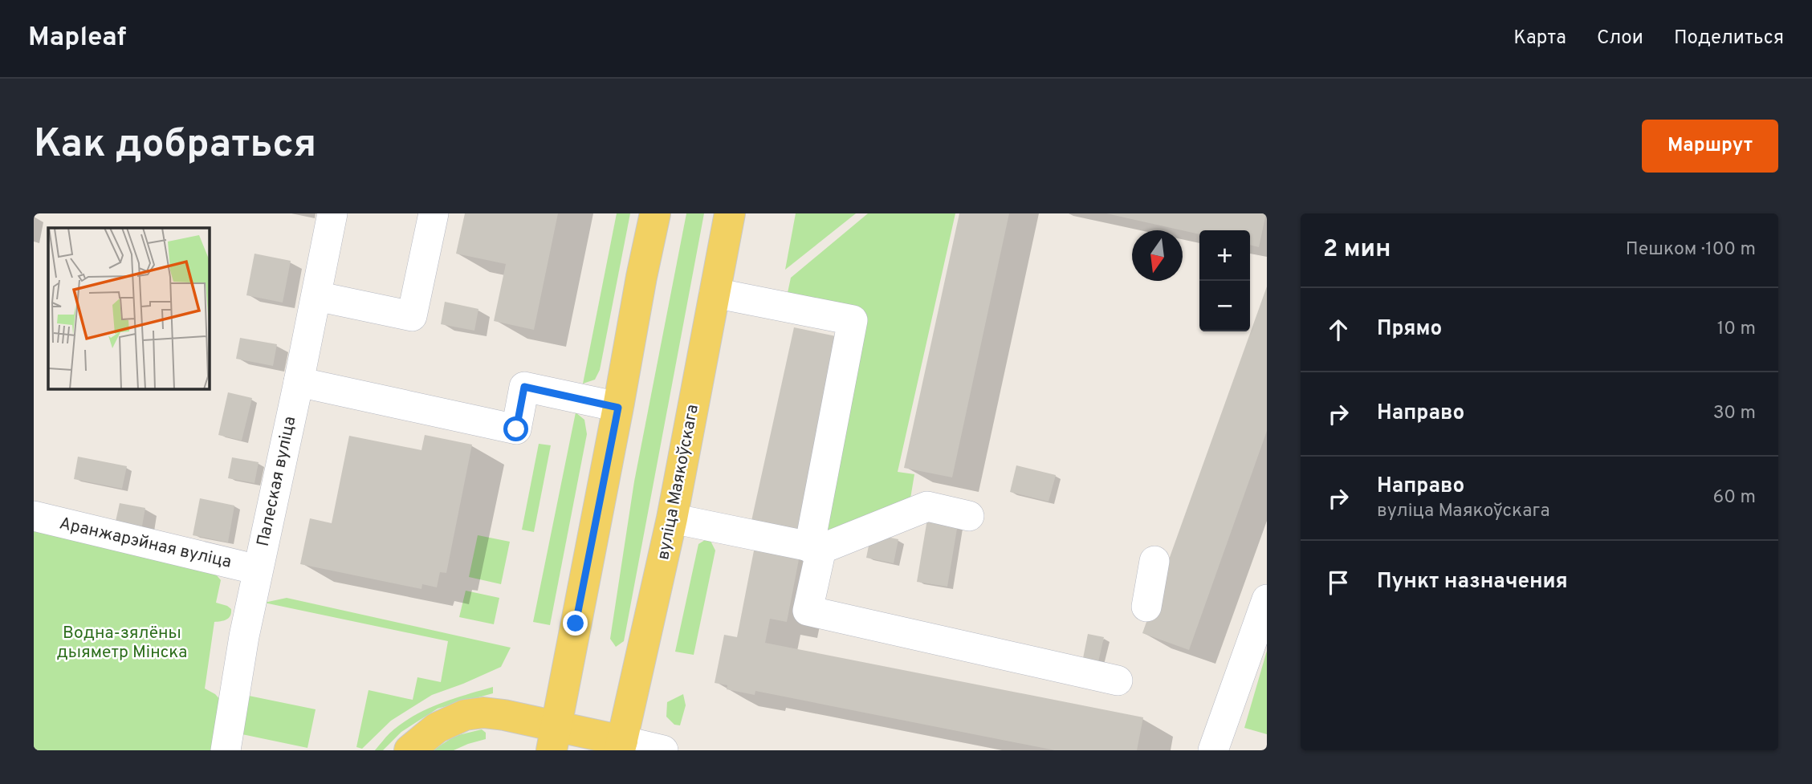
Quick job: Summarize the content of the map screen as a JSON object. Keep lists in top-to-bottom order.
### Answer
{
  "streets": {
    "main road": ["вуліца Маякоўскага"],
    "street": ["Палеская вуліца", "Аранжарэйная вуліца"]
  },
  "crossings": [
    ["Палеская вуліца", "Аранжарэйная вуліца"]
  ],
  "parks": ["Водна-зялёны дыяметр Мінска"],
  "north": "bottom",
  "page": {
    "header": "Mapleaf",
    "nav": ["Карта", "Слои", "Поделиться"],
    "buttons": "Маршрут",
    "title": "Как добраться",
    "heading": ["2 мин", "Пешком · 100 m"],
    "map_buttons": ["+", "−"],
    "list": [
      ["Прямо", "10 m"],
      ["Направо", "30 m"],
      ["Направо", "вуліца Маякоўскага", "60 m"],
      "Пункт назначения"
    ]
  }
}
